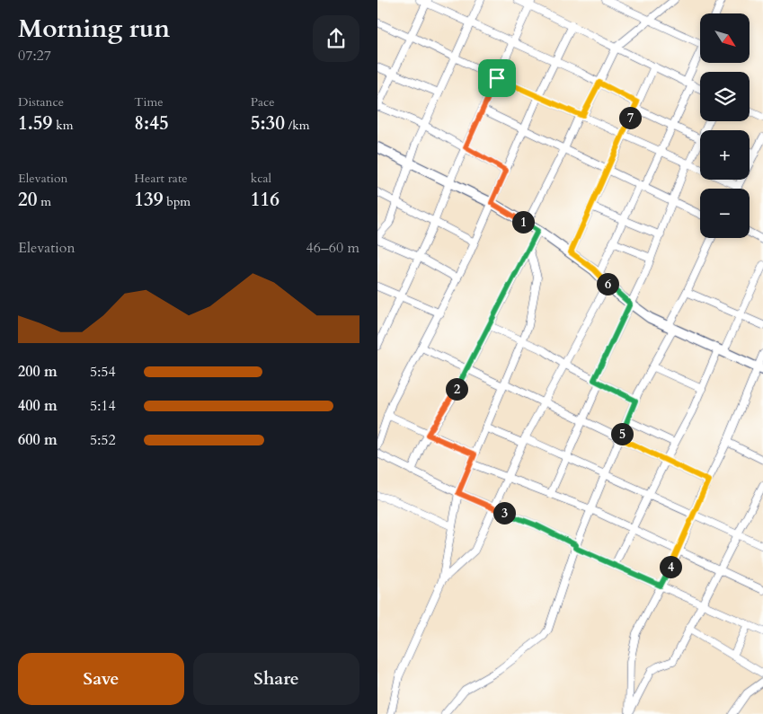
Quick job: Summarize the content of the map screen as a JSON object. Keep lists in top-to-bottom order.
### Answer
{
  "north": "bottom right",
  "page": {
    "heading": ["Morning run", "07:27"],
    "map_buttons": ["+", "−"],
    "stats": [
      ["Distance", "1.59 km"],
      ["Time", "8:45"],
      ["Pace", "5:30 /km"],
      ["Elevation", "20 m"],
      ["Heart rate", "139 bpm"],
      ["kcal", "116"]
    ],
    "pins": [
      "7",
      "1",
      "6",
      "2",
      "5",
      "3",
      "4"
    ],
    "chart": ["Elevation", "46–60 m"],
    "list": [
      {
        "name": "200 m",
        "note": "5:54"
      },
      {
        "name": "400 m",
        "note": "5:14"
      },
      {
        "name": "600 m",
        "note": "5:52"
      }
    ],
    "buttons": ["Save", "Share"]
  }
}
